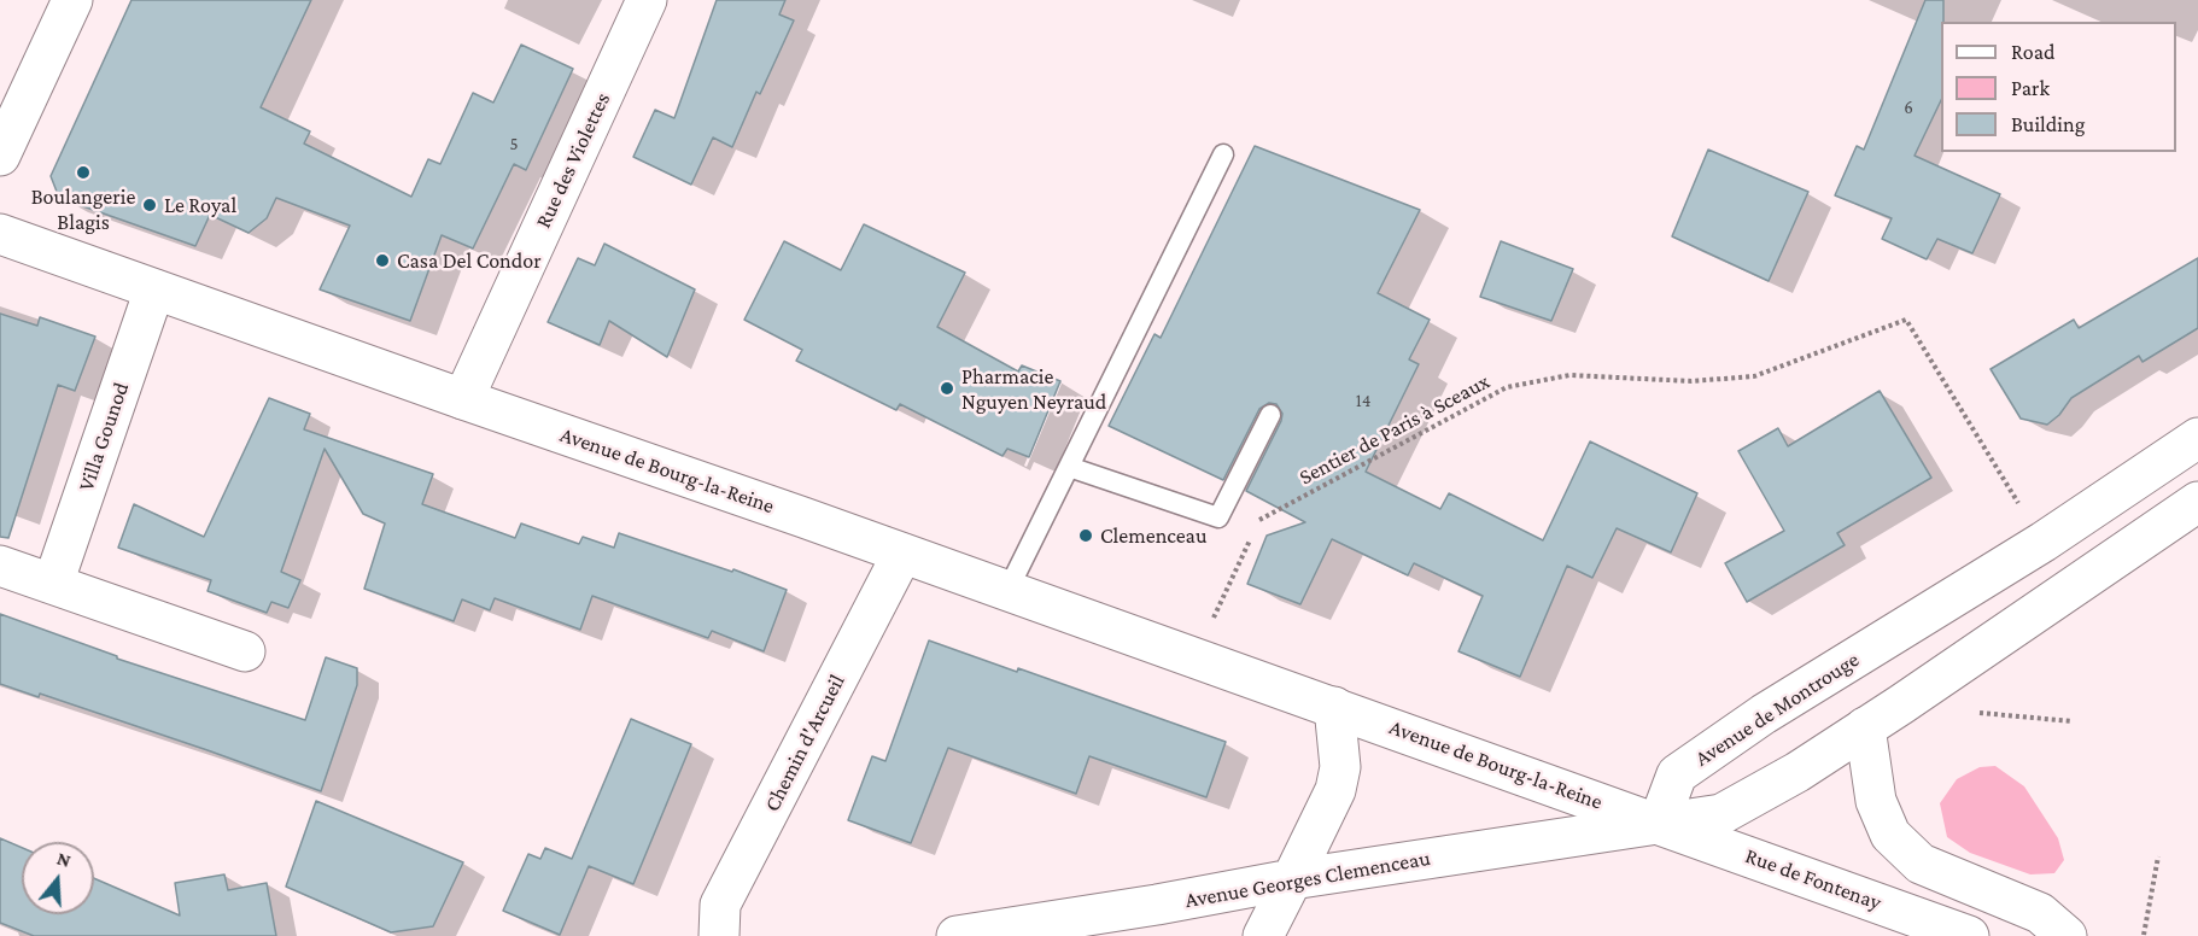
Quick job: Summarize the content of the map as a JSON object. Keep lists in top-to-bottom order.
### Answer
{
  "streets": {
    "street": [
      "Rue des Violettes",
      "Villa Gounod",
      "Avenue de Bourg-la-Reine",
      "Avenue de Montrouge",
      "Chemin d'Arcueil",
      "Avenue Georges Clemenceau",
      "Rue de Fontenay"
    ],
    "path": ["Sentier de Paris à Sceaux"]
  },
  "crossings": [
    ["Rue des Violettes", "Avenue de Bourg-la-Reine"],
    ["Sentier de Paris à Sceaux", "Avenue de Bourg-la-Reine"],
    ["Sentier de Paris à Sceaux", "Avenue de Montrouge"],
    ["Villa Gounod", "Avenue de Bourg-la-Reine"],
    ["Avenue de Bourg-la-Reine", "Avenue de Montrouge"],
    ["Avenue de Bourg-la-Reine", "Chemin d'Arcueil"],
    ["Avenue de Bourg-la-Reine", "Avenue Georges Clemenceau"],
    ["Avenue de Bourg-la-Reine", "Rue de Fontenay"],
    ["Avenue de Montrouge", "Avenue Georges Clemenceau"],
    ["Avenue de Montrouge", "Rue de Fontenay"],
    ["Avenue Georges Clemenceau", "Rue de Fontenay"]
  ],
  "places": [
    "Boulangerie Blagis",
    "Le Royal",
    "Casa Del Condor",
    "Pharmacie Nguyen Neyraud",
    "Clemenceau"
  ],
  "house_numbers": ["6", "5", "14"],
  "legend": ["Road", "Park", "Building"],
  "north": "top"
}
